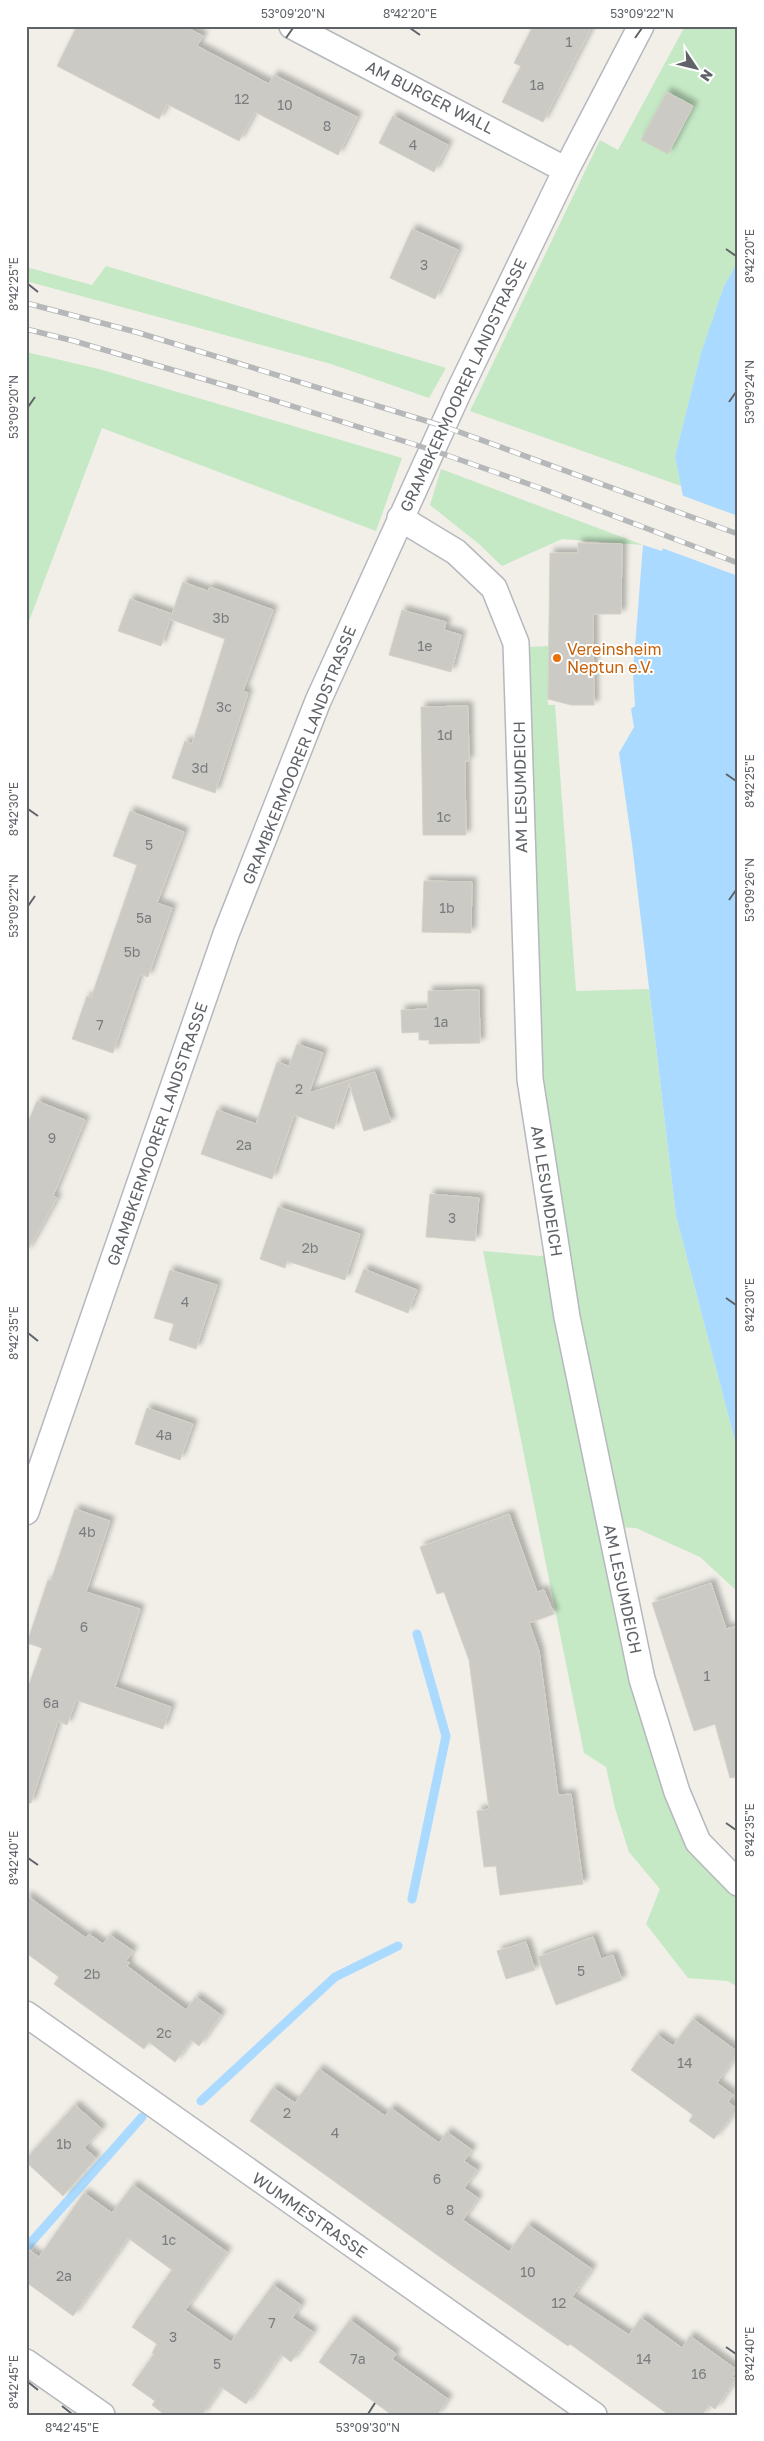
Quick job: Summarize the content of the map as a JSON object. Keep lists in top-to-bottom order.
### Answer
{
  "streets": {
    "street": [
      "AM BURGER WALL",
      "GRAMBKERMOORER LANDSTRASSE",
      "AM LESUMDEICH",
      "WUMMESTRASSE"
    ]
  },
  "crossings": [
    ["AM BURGER WALL", "GRAMBKERMOORER LANDSTRASSE"],
    ["GRAMBKERMOORER LANDSTRASSE", "AM LESUMDEICH"]
  ],
  "places": ["Vereinsheim Neptun e.V."],
  "house_numbers": [
    "1",
    "1a",
    "12",
    "10",
    "8",
    "4",
    "3",
    "3b",
    "1e",
    "3c",
    "1d",
    "3d",
    "1c",
    "5",
    "1b",
    "5a",
    "5b",
    "1a",
    "7",
    "2",
    "9",
    "2a",
    "3",
    "2b",
    "4",
    "4a",
    "4b",
    "6",
    "1",
    "6a",
    "5",
    "2b",
    "2c",
    "14",
    "2",
    "4",
    "1b",
    "6",
    "8",
    "1c",
    "10",
    "2a",
    "12",
    "7",
    "3",
    "7a",
    "14",
    "5",
    "16"
  ],
  "north": "bottom right",
  "coordinates": [
    "53°09'20\"N",
    "8°42'20\"E",
    "53°09'22\"N",
    "8°42'25\"E",
    "53°09'24\"N",
    "8°42'30\"E",
    "53°09'26\"N",
    "8°42'35\"E",
    "8°42'40\"E",
    "8°42'45\"E",
    "53°09'30\"N"
  ]
}
